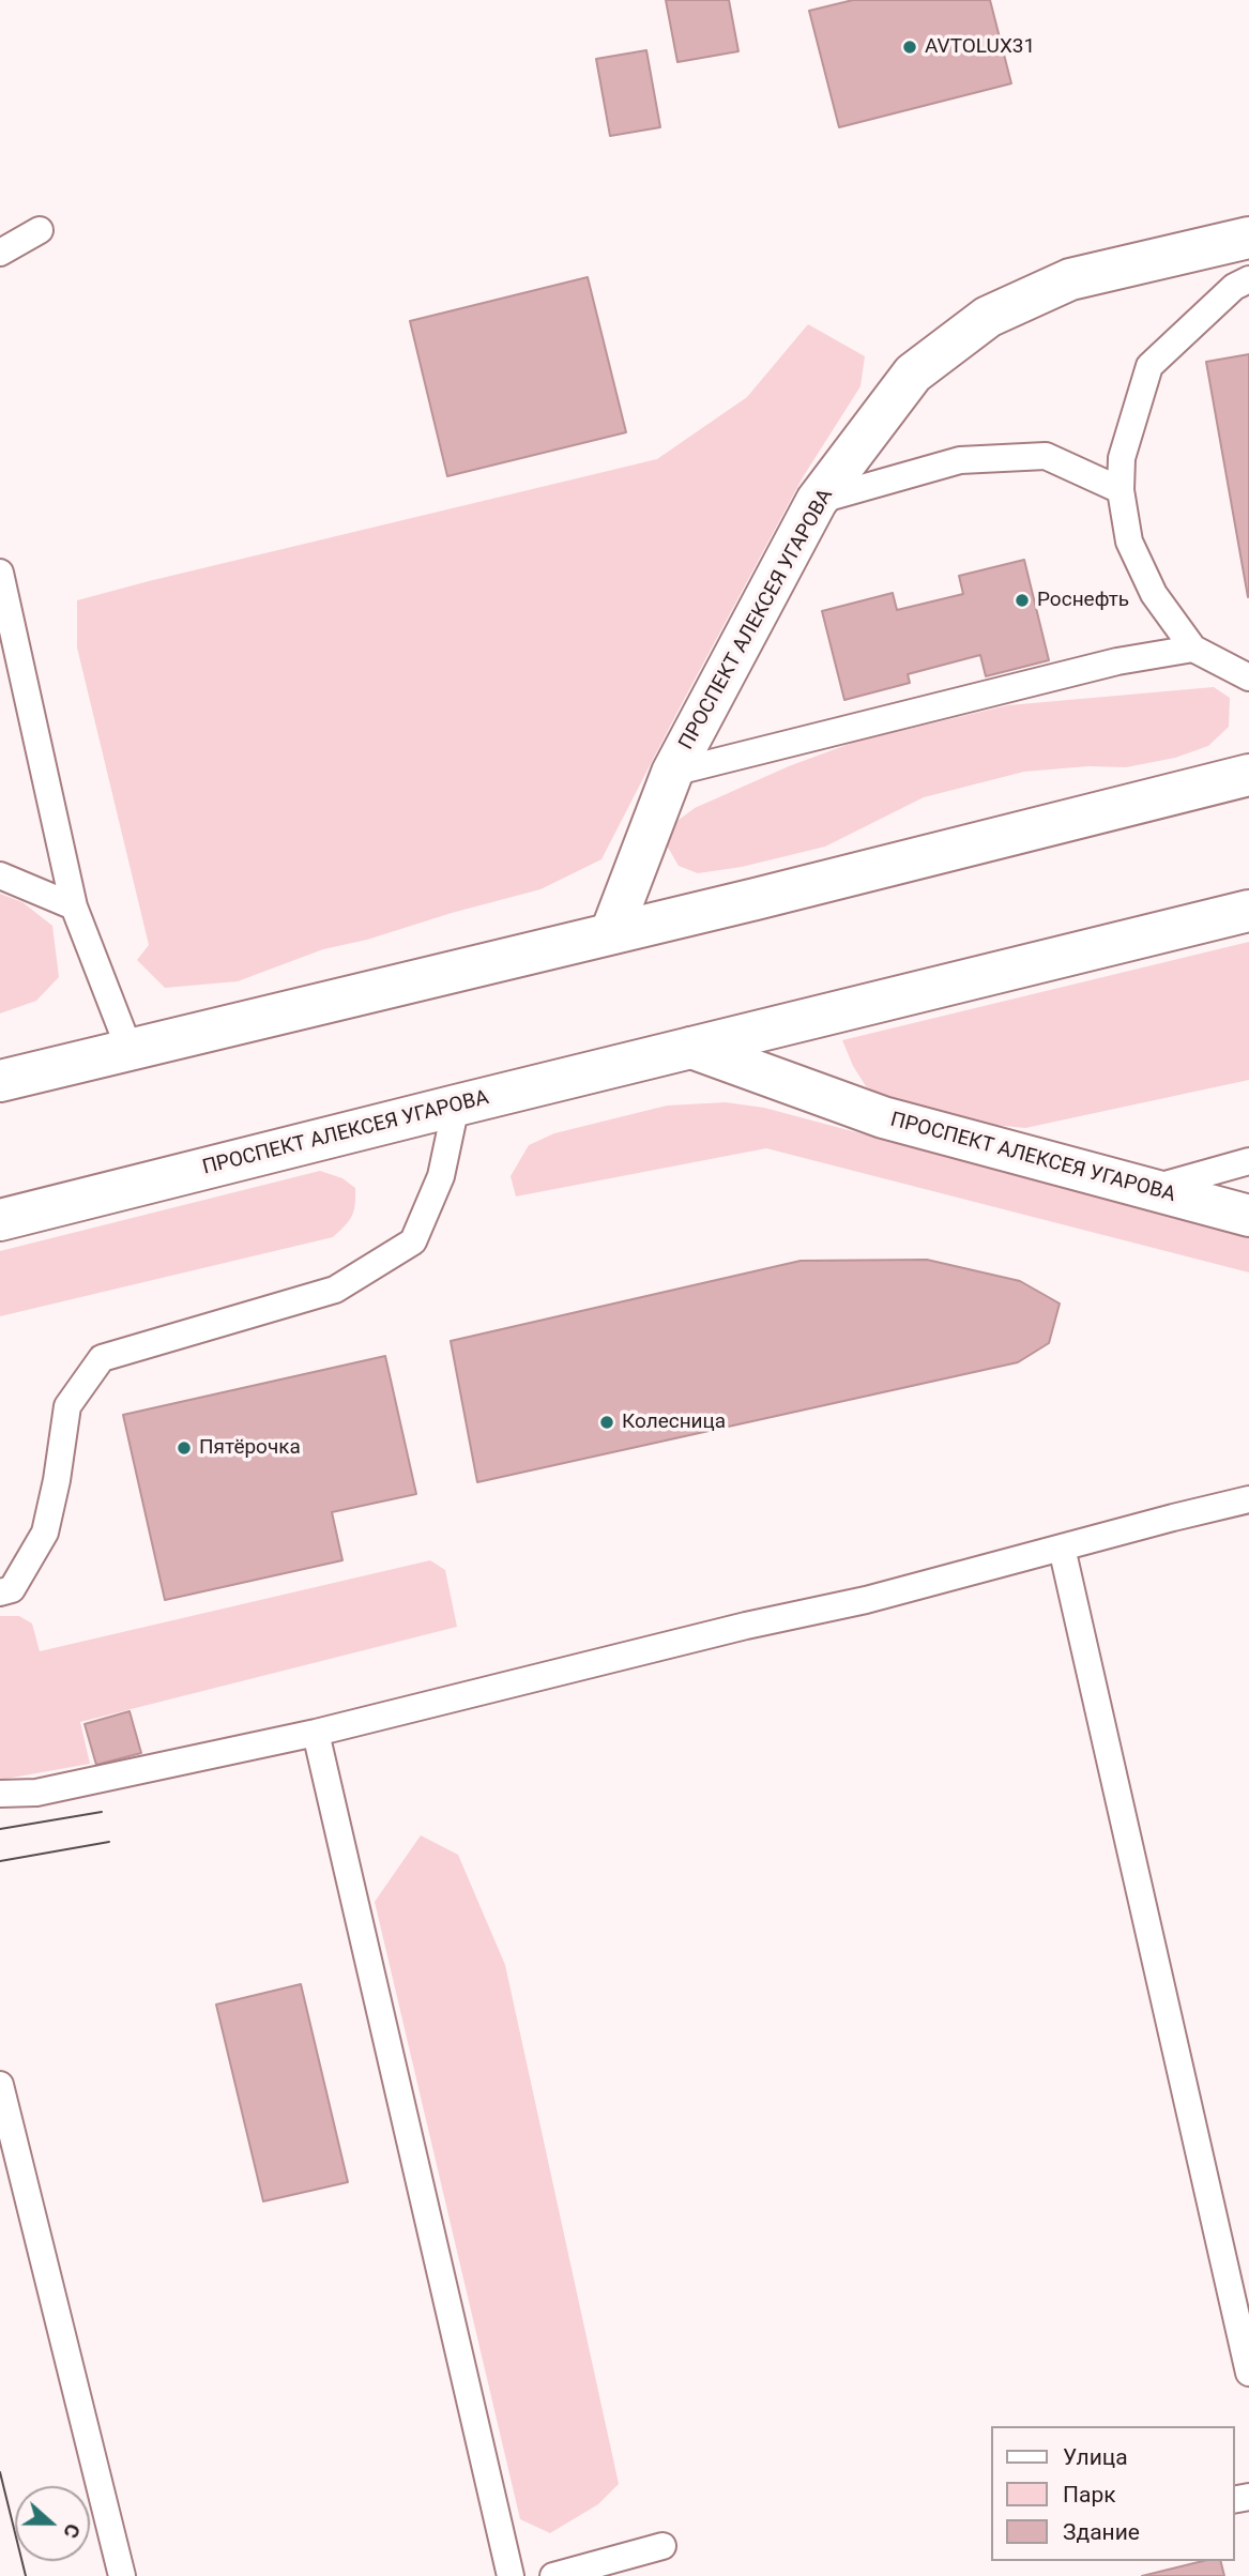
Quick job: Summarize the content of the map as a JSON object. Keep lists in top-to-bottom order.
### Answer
{
  "streets": {
    "main road": ["ПРОСПЕКТ АЛЕКСЕЯ УГАРОВА"]
  },
  "places": [
    "AVTOLUX31",
    "Роснефть",
    "Колесница",
    "Пятёрочка"
  ],
  "legend": ["Улица", "Парк", "Здание"],
  "north": "right"
}
